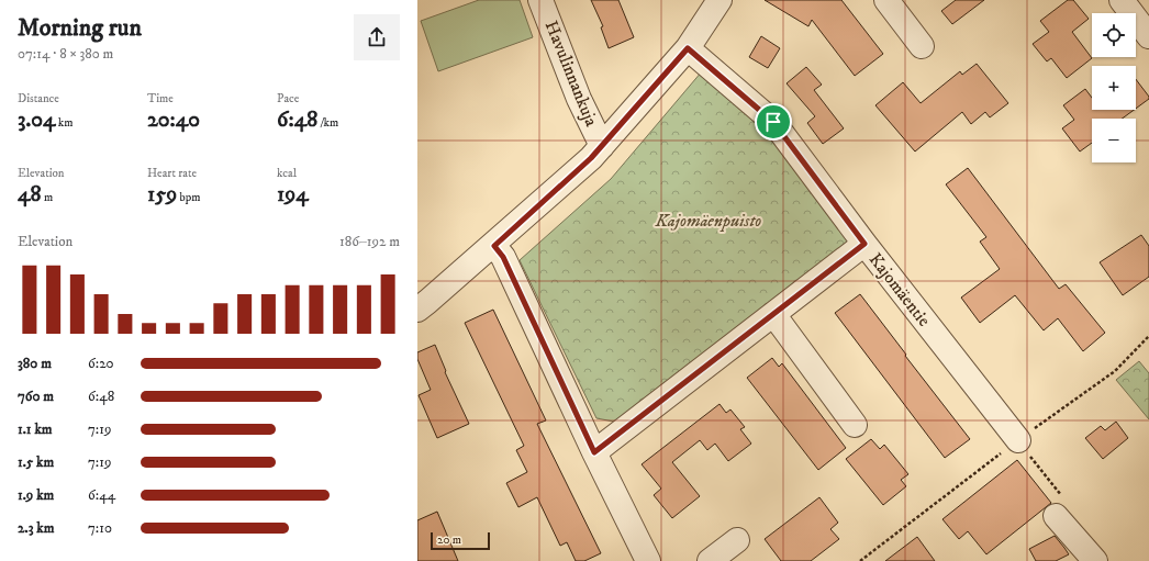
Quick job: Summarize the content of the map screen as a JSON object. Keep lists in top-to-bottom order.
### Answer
{
  "streets": {
    "street": ["Havulinnankuja", "Kajomäentie"]
  },
  "parks": ["Kajomäenpuisto"],
  "scale_bar": "20 m",
  "page": {
    "heading": ["Morning run", "07:14 · 8 × 380 m"],
    "map_buttons": ["+", "−"],
    "stats": [
      ["Distance", "3.04 km"],
      ["Time", "20:40"],
      ["Pace", "6:48 /km"],
      ["Elevation", "48 m"],
      ["Heart rate", "159 bpm"],
      ["kcal", "194"]
    ],
    "chart": ["Elevation", "186–192 m"],
    "list": [
      {
        "name": "380 m",
        "note": "6:20"
      },
      {
        "name": "760 m",
        "note": "6:48"
      },
      {
        "name": "1.1 km",
        "note": "7:19"
      },
      {
        "name": "1.5 km",
        "note": "7:19"
      },
      {
        "name": "1.9 km",
        "note": "6:44"
      },
      {
        "name": "2.3 km",
        "note": "7:10"
      }
    ],
    "scale": "20 m"
  }
}
